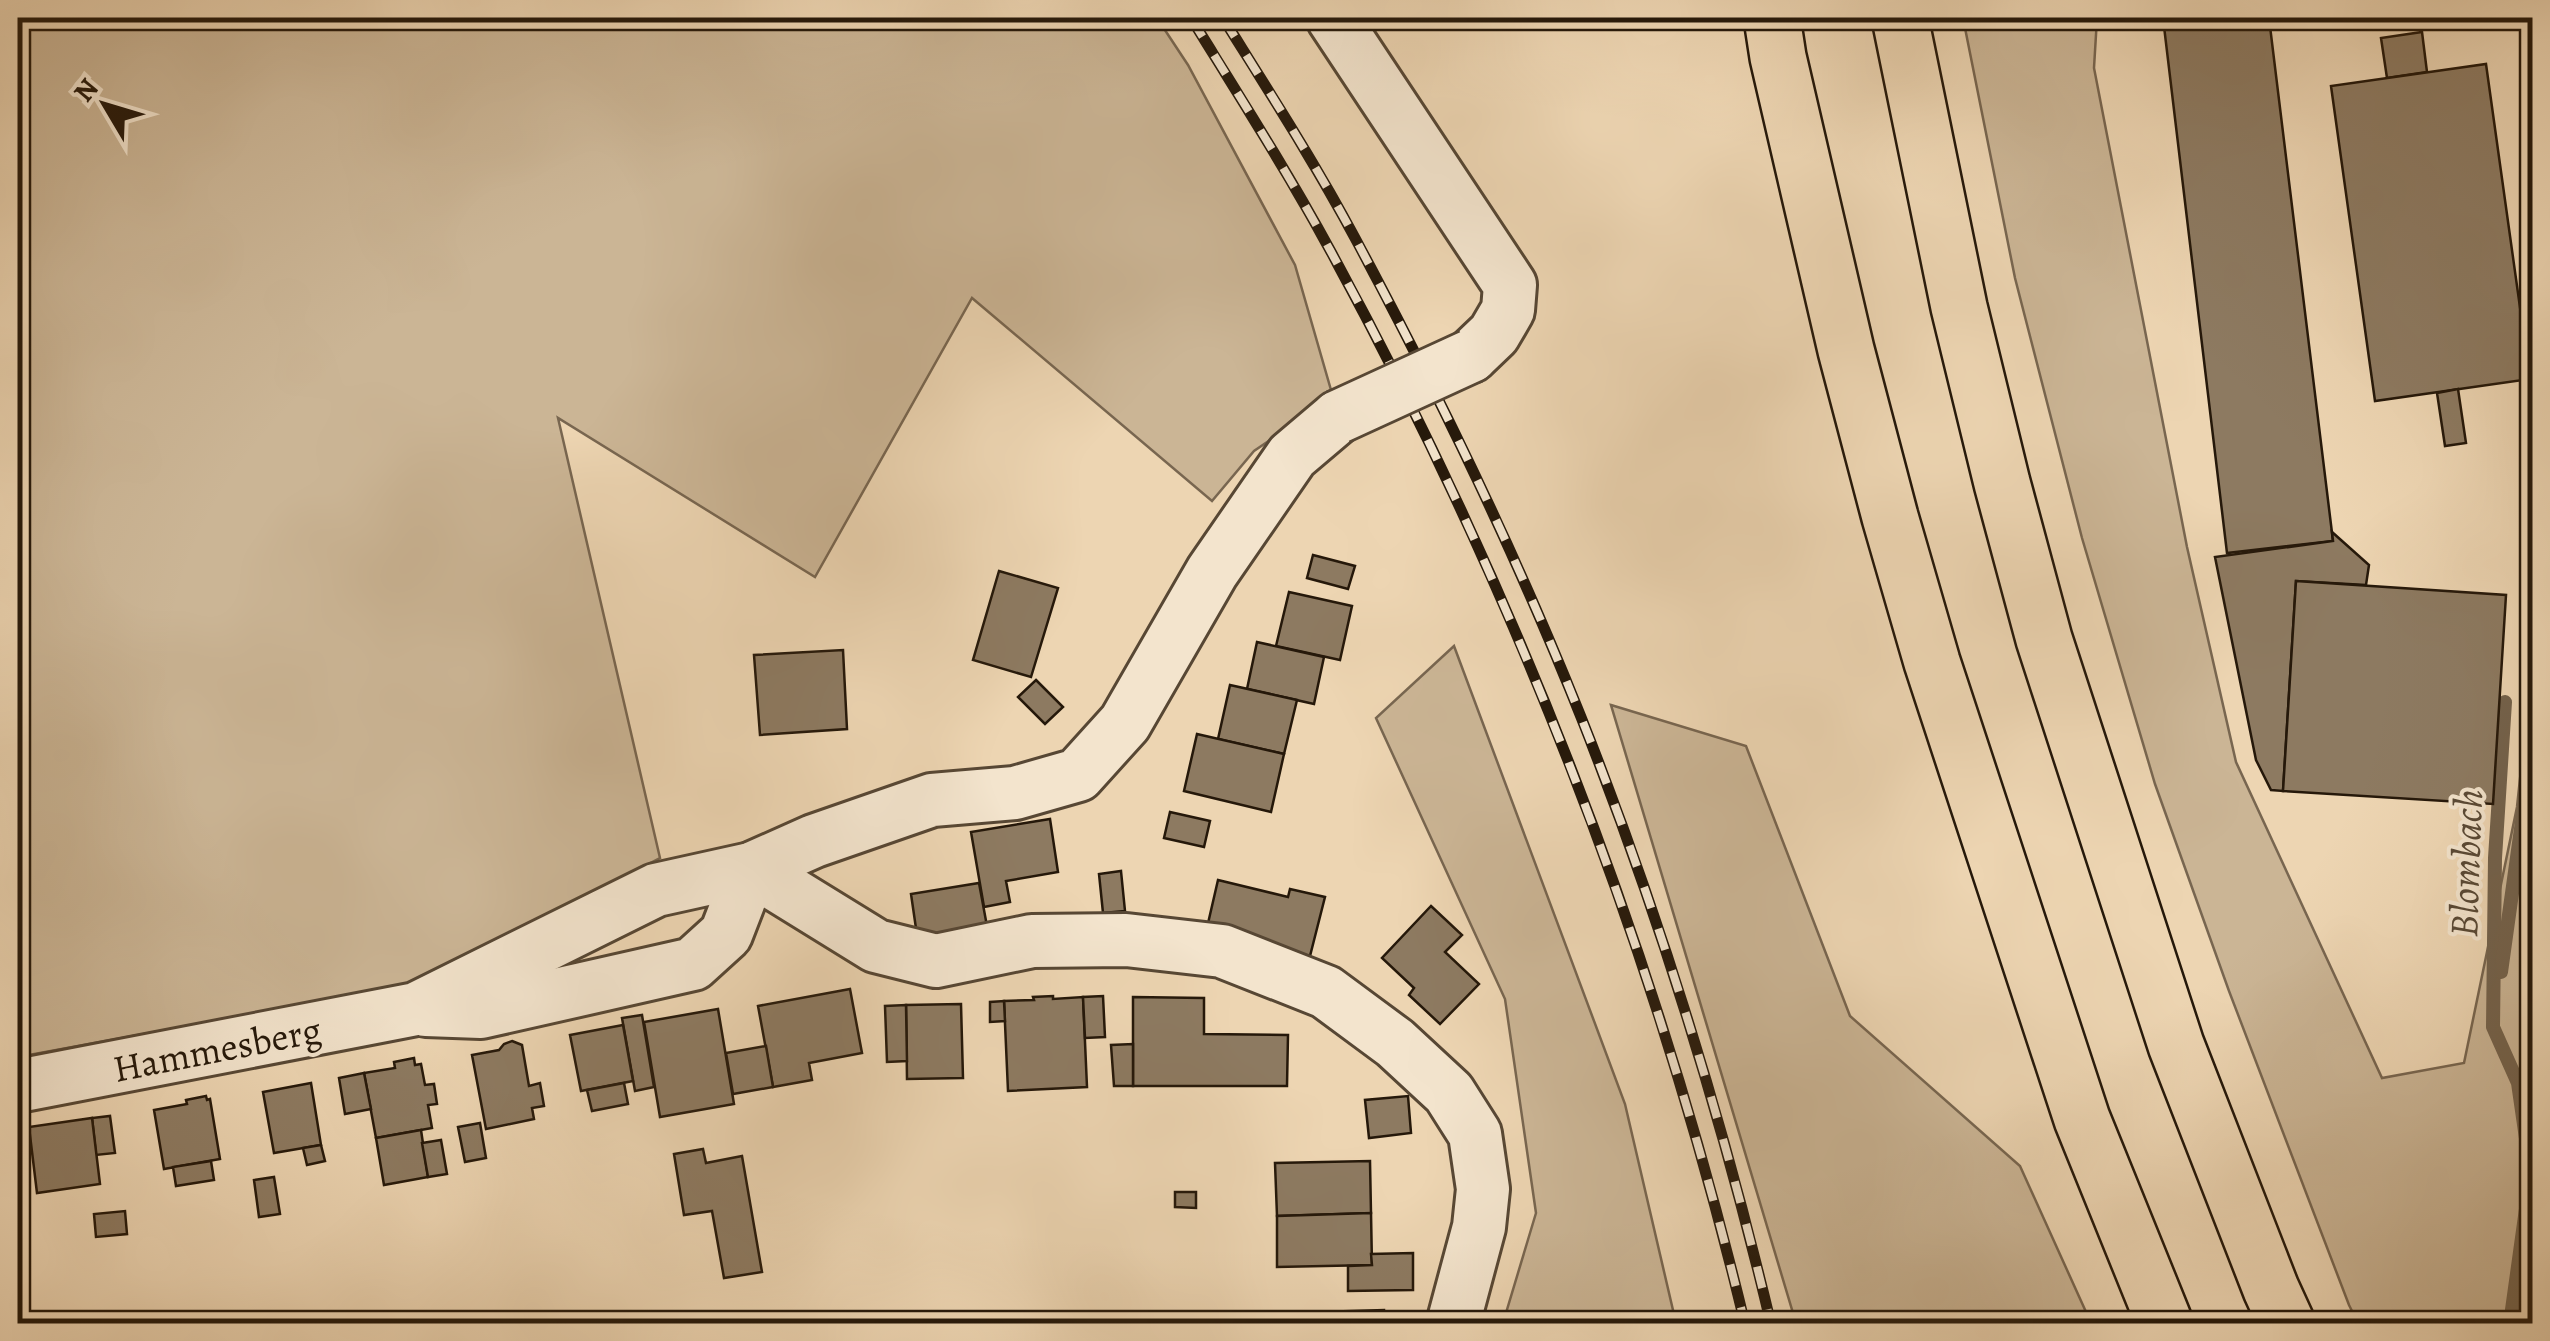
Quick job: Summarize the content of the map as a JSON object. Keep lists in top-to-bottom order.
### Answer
{
  "streets": {
    "street": ["Hammesberg"]
  },
  "water": ["Blombach"],
  "north": "top left"
}
